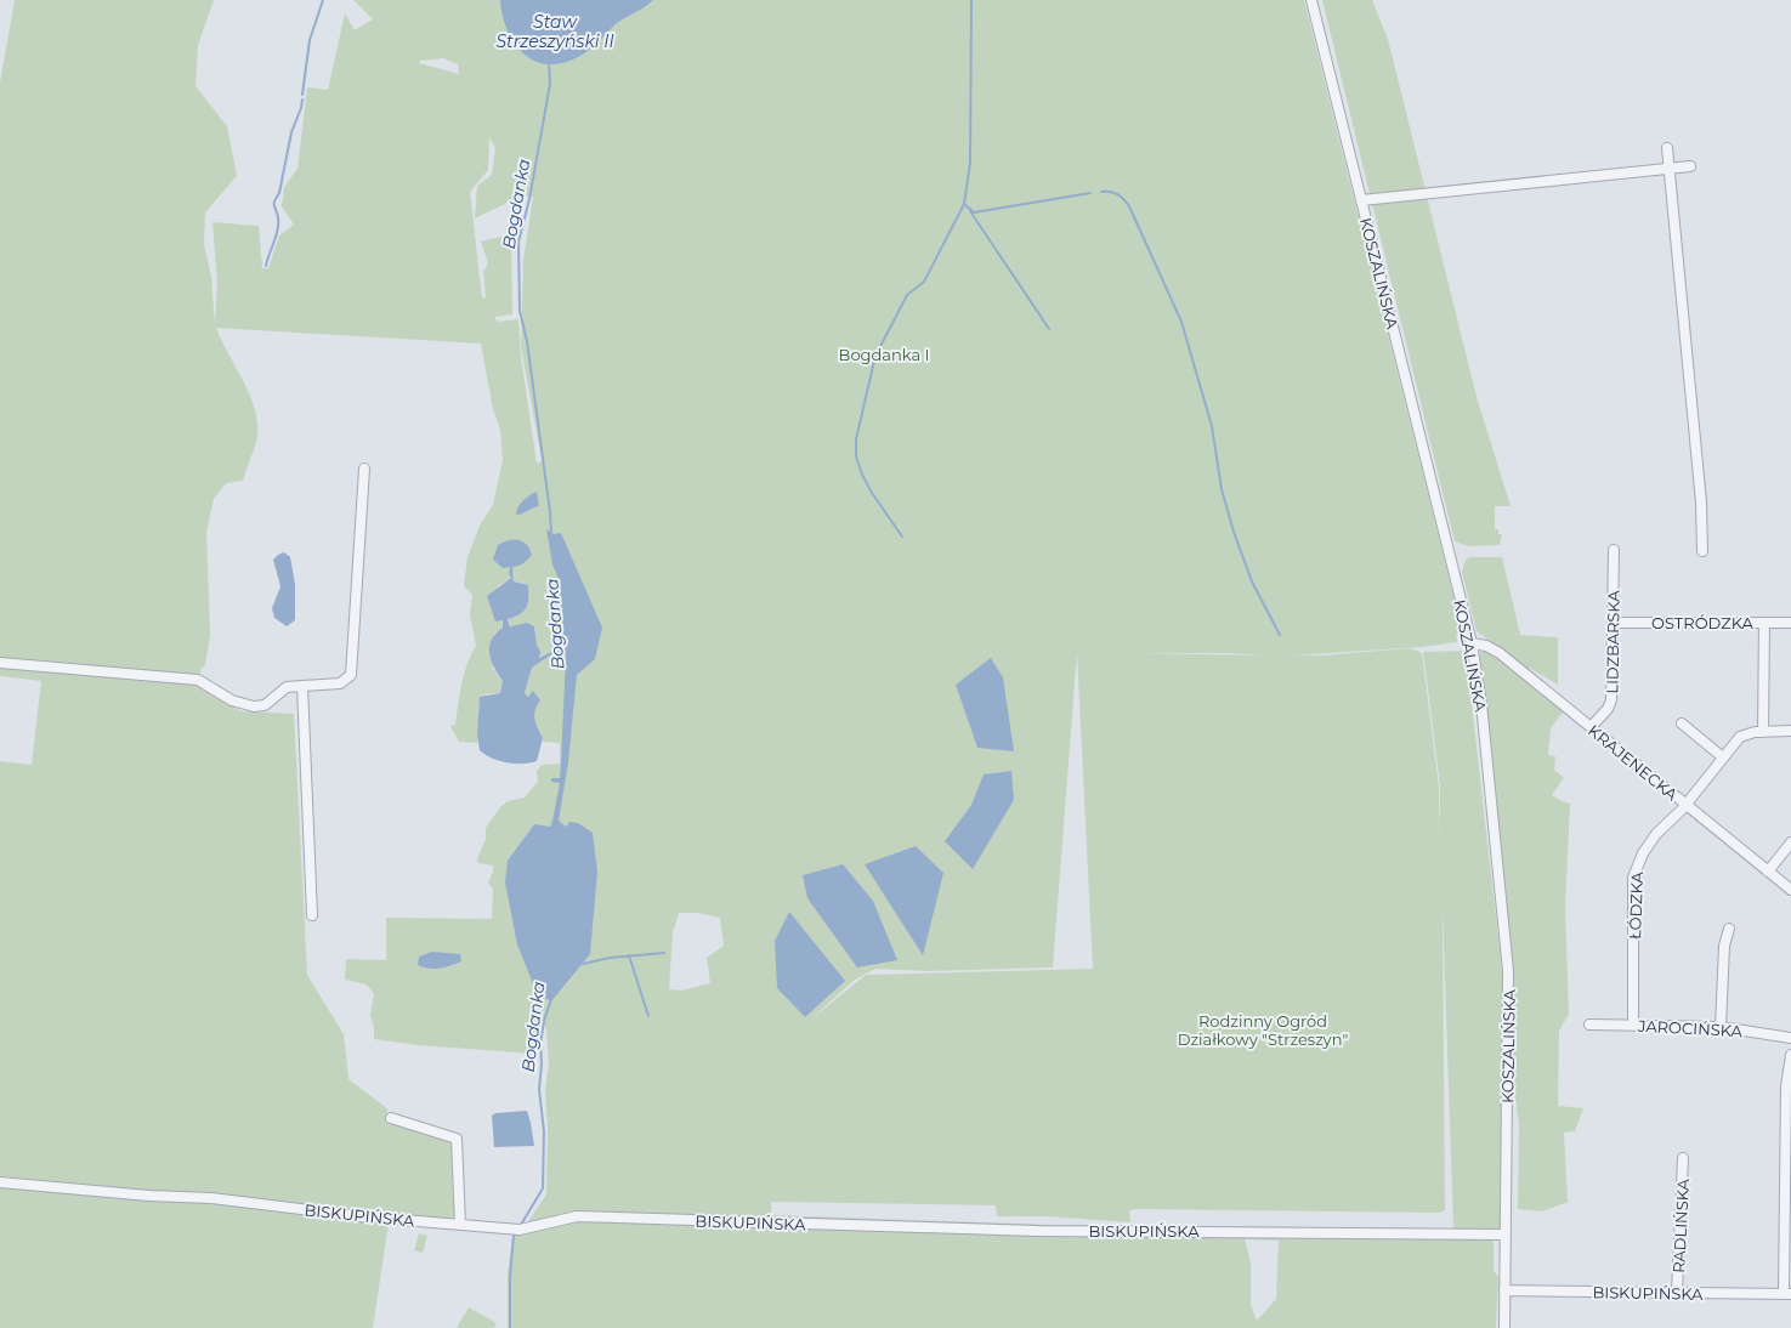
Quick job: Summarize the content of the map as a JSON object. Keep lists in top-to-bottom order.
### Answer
{
  "streets": {
    "street": [
      "KOSZALIŃSKA",
      "OSTRÓDZKA",
      "LIDZBARSKA",
      "KRAJENECKA",
      "ŁÓDZKA",
      "JAROCIŃSKA",
      "BISKUPIŃSKA",
      "RADLIŃSKA"
    ]
  },
  "crossings": [
    ["KOSZALIŃSKA", "KRAJENECKA"],
    ["KOSZALIŃSKA", "BISKUPIŃSKA"],
    ["OSTRÓDZKA", "LIDZBARSKA"],
    ["LIDZBARSKA", "KRAJENECKA"],
    ["KRAJENECKA", "ŁÓDZKA"],
    ["ŁÓDZKA", "JAROCIŃSKA"],
    ["BISKUPIŃSKA", "RADLIŃSKA"]
  ],
  "water": ["Staw Strzeszyński II", "Bogdanka"],
  "parks": ["Bogdanka I", "Rodzinny Ogród Działkowy \"Strzeszyn\""]
}
